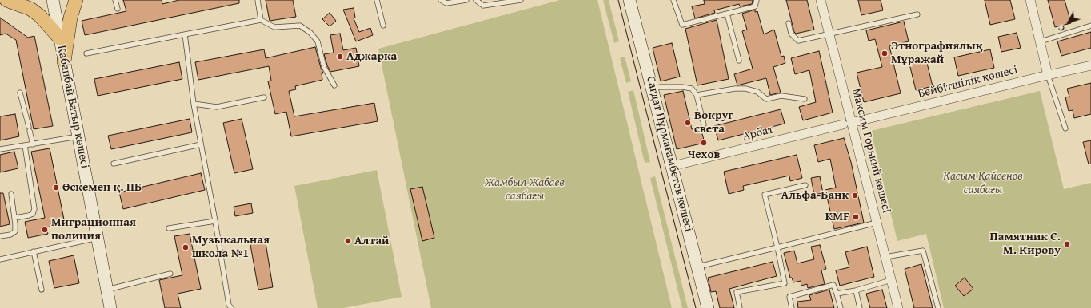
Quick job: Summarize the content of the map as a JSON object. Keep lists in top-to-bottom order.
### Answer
{
  "streets": {
    "street": [
      "Бейбітшілік көшесі",
      "Қабанбай Батыр көшесі",
      "Арбат",
      "Максим Горький көшесі",
      "Сағдат Нұрмағамбетов көшесі"
    ]
  },
  "crossings": [
    ["Бейбітшілік көшесі", "Арбат"],
    ["Бейбітшілік көшесі", "Максим Горький көшесі"],
    ["Арбат", "Максим Горький көшесі"]
  ],
  "parks": ["Қасым Қайсенов саябағы", "Жамбыл Жабаев саябағы"],
  "places": [
    "Этнографиялық Мұражай",
    "Аджарка",
    "Вокруг света",
    "Чехов",
    "Өскемен қ. ІІБ",
    "Альфа-Банк",
    "KMF",
    "Миграционная полиция",
    "Алтай",
    "Памятник С. М. Кирову",
    "Музыкальная школа №1"
  ],
  "north": "bottom left"
}
